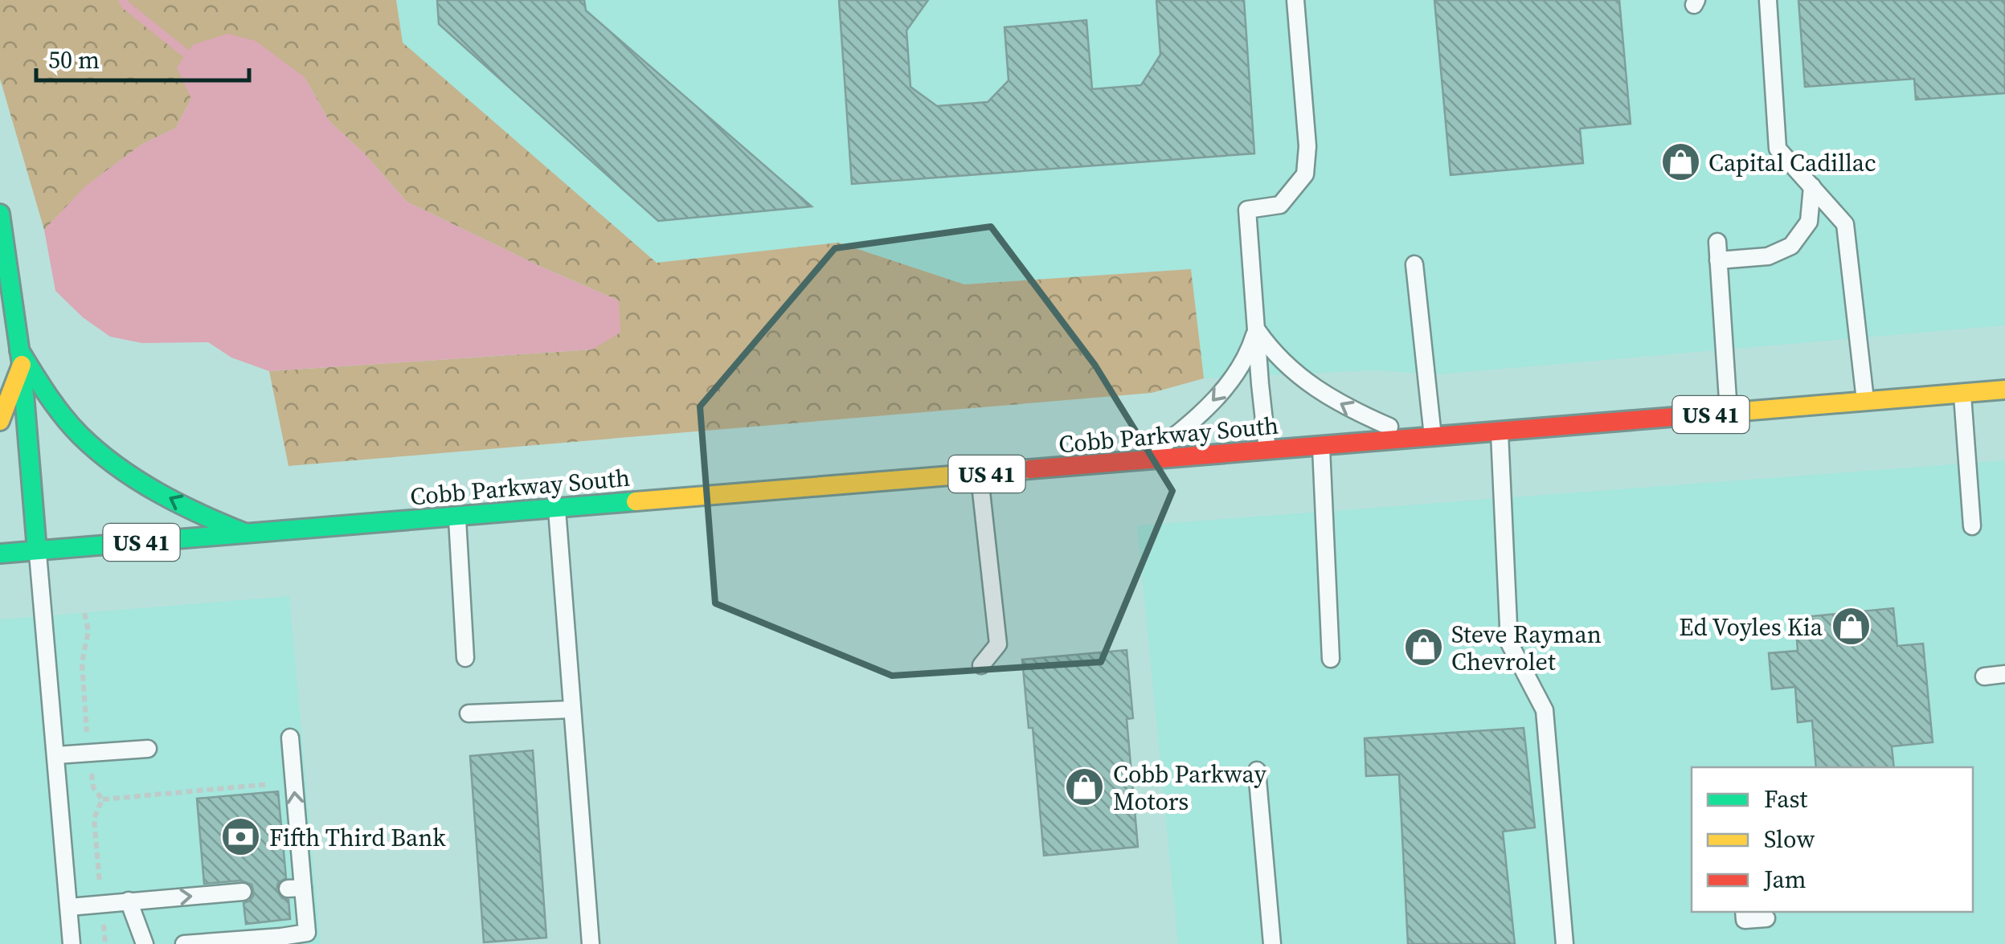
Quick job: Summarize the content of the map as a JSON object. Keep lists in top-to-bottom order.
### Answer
{
  "streets": {
    "main road": ["US 41", "Cobb Parkway South"]
  },
  "places": {
    "shop": [
      "Capital Cadillac",
      "Ed Voyles Kia",
      "Steve Rayman Chevrolet",
      "Cobb Parkway Motors"
    ],
    "bank": ["Fifth Third Bank"]
  },
  "legend": ["Fast", "Slow", "Jam"],
  "scale_bar": "50 m"
}
